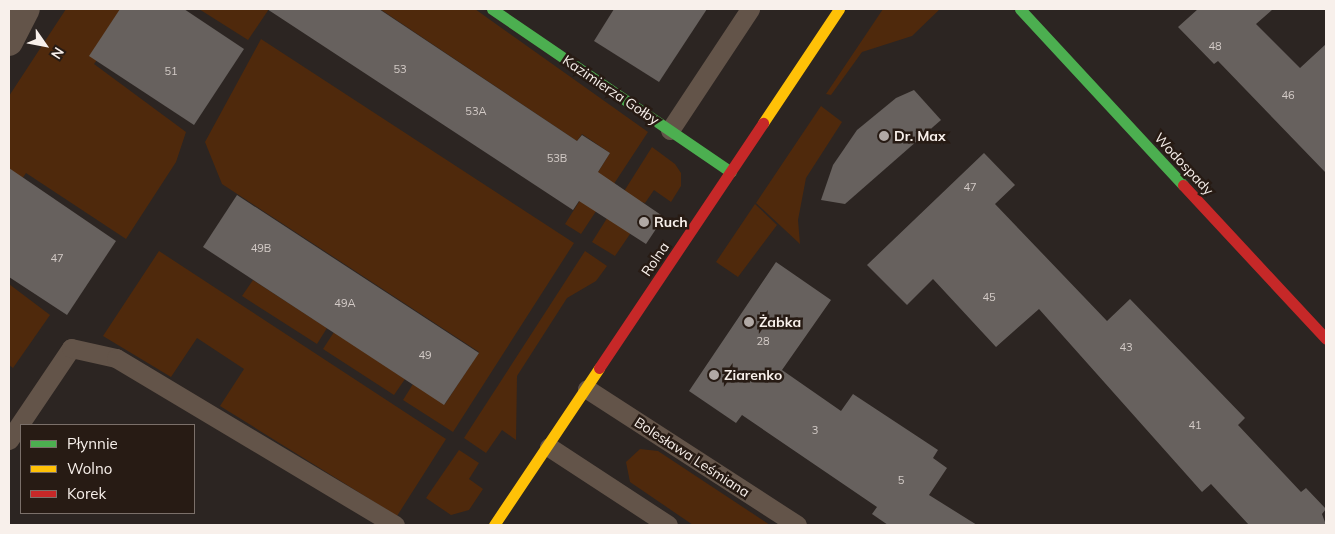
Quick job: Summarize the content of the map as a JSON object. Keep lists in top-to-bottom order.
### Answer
{
  "streets": {
    "street": ["Kazimierza Gołby", "Wodospady", "Rolna"],
    "lane": ["Bolesława Leśmiana"]
  },
  "crossings": [
    ["Kazimierza Gołby", "Rolna"],
    ["Rolna", "Bolesława Leśmiana"]
  ],
  "places": [
    "Dr. Max",
    "Ruch",
    "Żabka",
    "Ziarenko"
  ],
  "house_numbers": [
    "48",
    "53",
    "51",
    "46",
    "53A",
    "53B",
    "47",
    "49B",
    "47",
    "45",
    "49A",
    "28",
    "43",
    "49",
    "41",
    "3",
    "5"
  ],
  "legend": ["Płynnie", "Wolno", "Korek"],
  "north": "bottom right"
}
